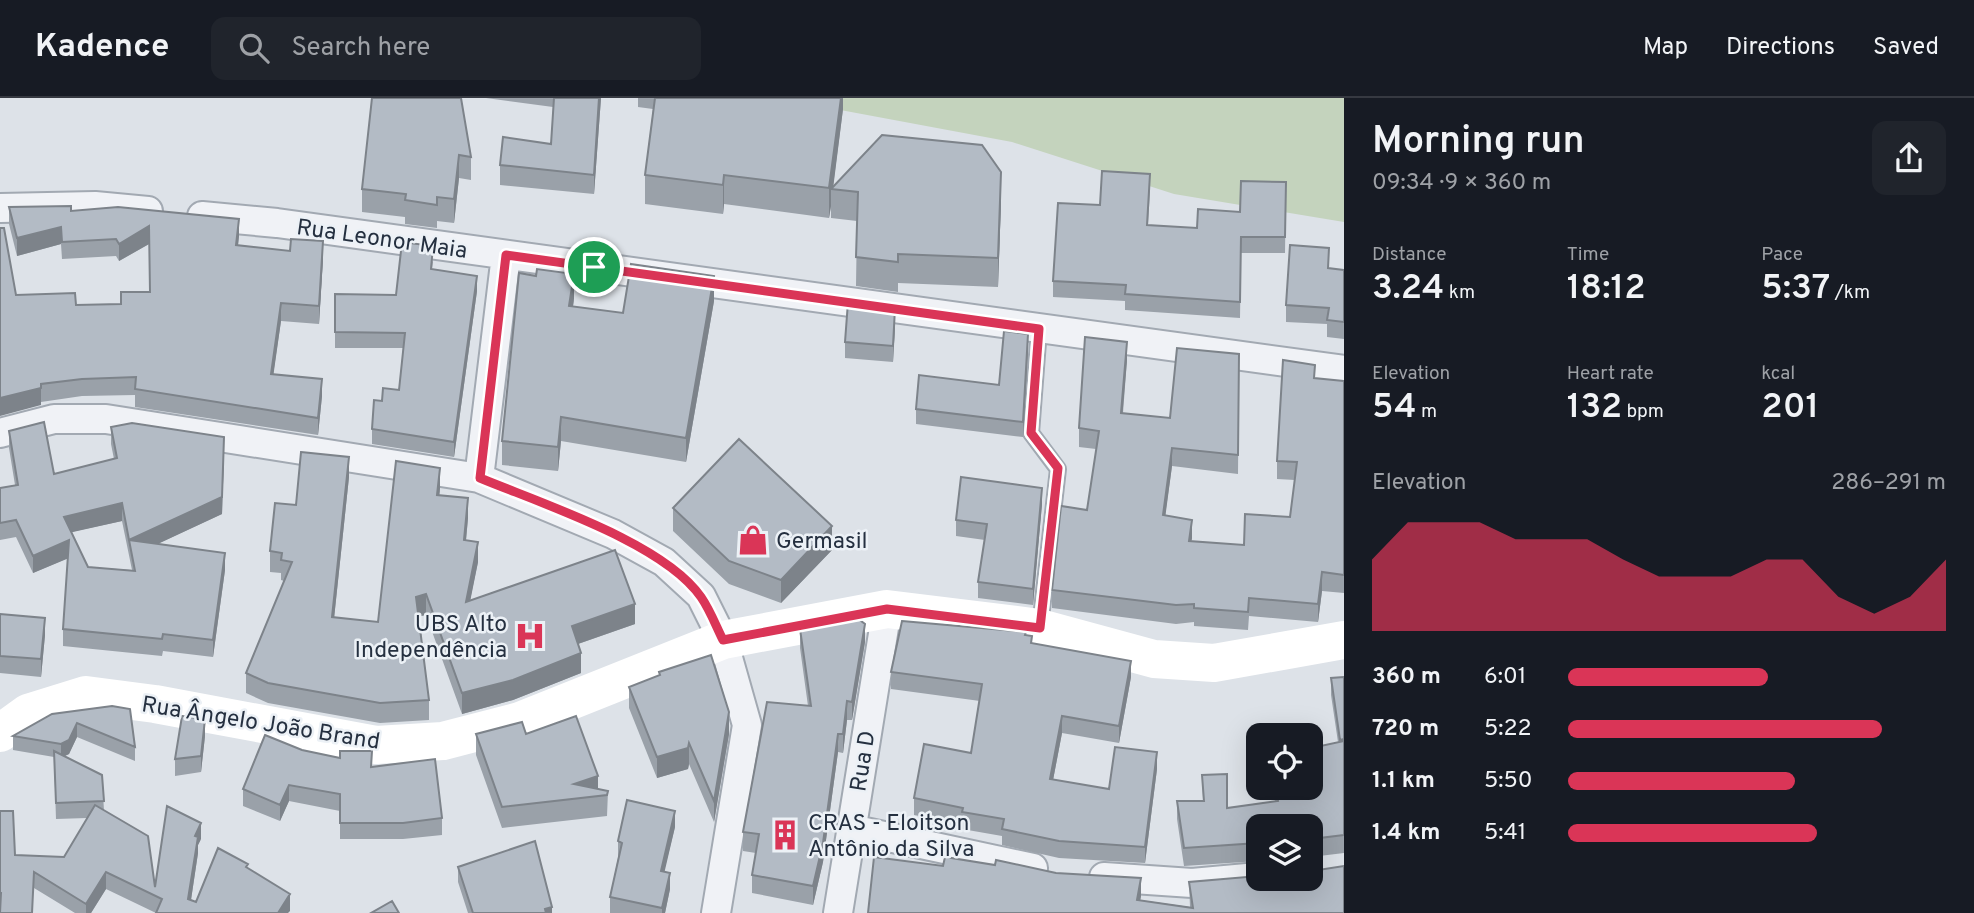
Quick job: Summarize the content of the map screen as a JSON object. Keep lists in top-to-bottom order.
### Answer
{
  "streets": {
    "street": ["Rua Leonor Maia", "Rua Ângelo João Brand", "Rua D"]
  },
  "crossings": [
    ["Rua Ângelo João Brand", "Rua D"]
  ],
  "places": {
    "shop": ["Germasil"],
    "hospital": ["UBS Alto Independência"],
    "building": ["CRAS - Eloitson Antônio da Silva"]
  },
  "page": {
    "header": "Kadence",
    "search": "Search here",
    "nav": ["Map", "Directions", "Saved"],
    "heading": ["Morning run", "09:34 · 9 × 360 m"],
    "stats": [
      ["Distance", "3.24 km"],
      ["Time", "18:12"],
      ["Pace", "5:37 /km"],
      ["Elevation", "54 m"],
      ["Heart rate", "132 bpm"],
      ["kcal", "201"]
    ],
    "chart": ["Elevation", "286–291 m"],
    "list": [
      {
        "name": "360 m",
        "note": "6:01"
      },
      {
        "name": "720 m",
        "note": "5:22"
      },
      {
        "name": "1.1 km",
        "note": "5:50"
      },
      {
        "name": "1.4 km",
        "note": "5:41"
      }
    ]
  }
}
